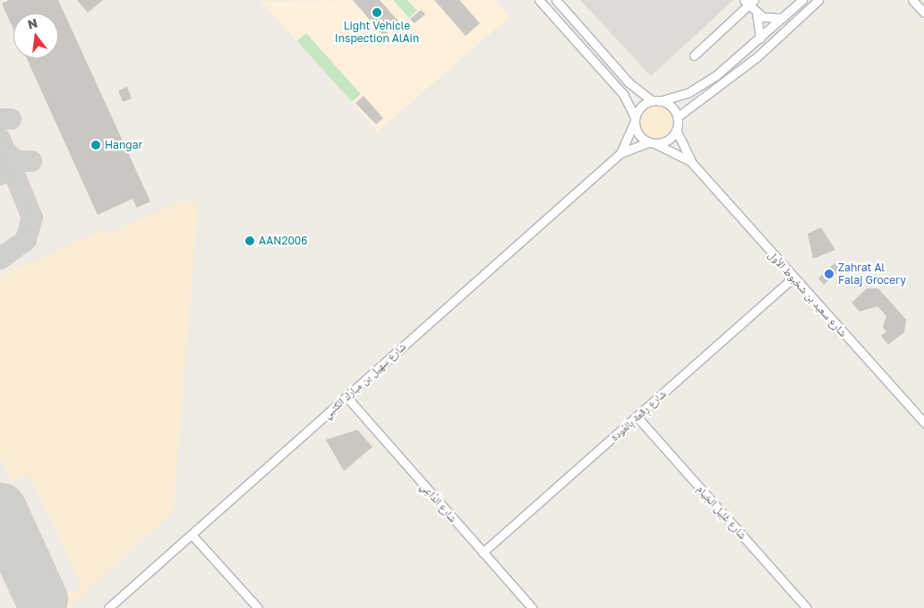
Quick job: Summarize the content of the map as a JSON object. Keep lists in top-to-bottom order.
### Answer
{
  "streets": {
    "street": [
      "شارع سعيد بن شخبوط الأول",
      "شارع سهيل بن مبارك الكتبي",
      "شارع رِقعة بِالعُودة",
      "شارع الدَّاعِي",
      "شارع غَلِيل الخِيام"
    ]
  },
  "crossings": [
    ["شارع سعيد بن شخبوط الأول", "شارع سهيل بن مبارك الكتبي"],
    ["شارع سعيد بن شخبوط الأول", "شارع رِقعة بِالعُودة"],
    ["شارع سهيل بن مبارك الكتبي", "شارع الدَّاعِي"],
    ["شارع رِقعة بِالعُودة", "شارع الدَّاعِي"],
    ["شارع رِقعة بِالعُودة", "شارع غَلِيل الخِيام"]
  ],
  "places": [
    "Light Vehicle Inspection AlAin",
    "Hangar",
    "AAN2006",
    "Zahrat Al Falaj Grocery"
  ],
  "north": "top"
}
